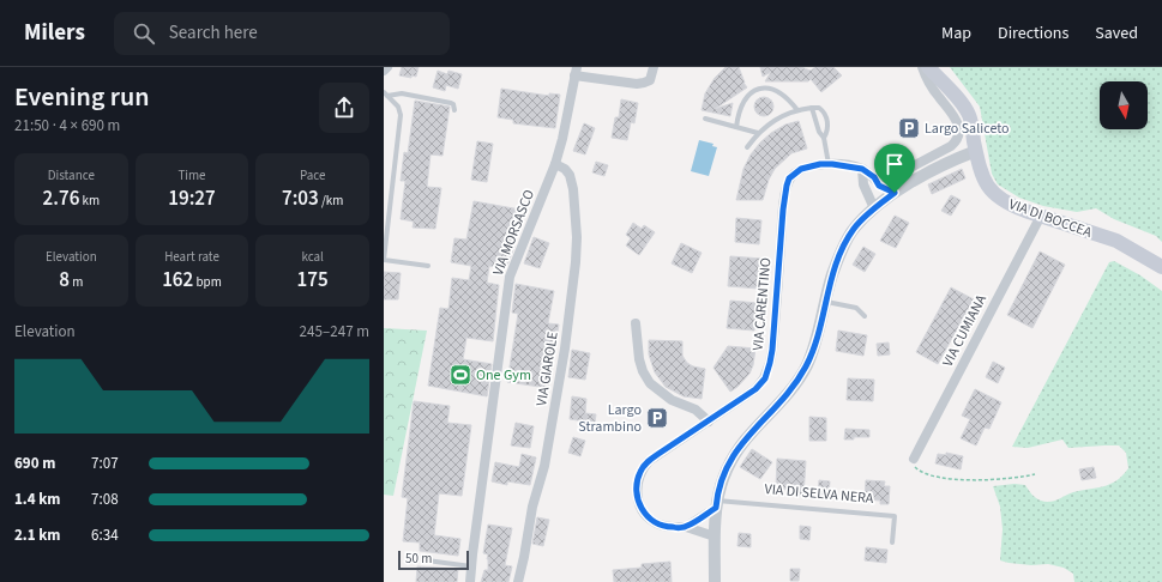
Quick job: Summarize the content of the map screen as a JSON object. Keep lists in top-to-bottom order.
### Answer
{
  "streets": {
    "main road": ["VIA DI BOCCEA"],
    "street": [
      "VIA MORSASCO",
      "VIA CARENTINO",
      "VIA CUMIANA",
      "VIA GIAROLE"
    ],
    "lane": ["VIA DI SELVA NERA"]
  },
  "crossings": [
    ["VIA DI BOCCEA", "VIA CUMIANA"],
    ["VIA MORSASCO", "VIA GIAROLE"]
  ],
  "places": {
    "parking": ["Largo Saliceto", "Largo Strambino"],
    "sports": ["One Gym"]
  },
  "scale_bar": "50 m",
  "north": "bottom",
  "page": {
    "header": "Milers",
    "search": "Search here",
    "nav": ["Map", "Directions", "Saved"],
    "heading": ["Evening run", "21:50 · 4 × 690 m"],
    "stats": [
      ["Distance", "2.76 km"],
      ["Time", "19:27"],
      ["Pace", "7:03 /km"],
      ["Elevation", "8 m"],
      ["Heart rate", "162 bpm"],
      ["kcal", "175"]
    ],
    "chart": ["Elevation", "245–247 m"],
    "list": [
      {
        "name": "690 m",
        "note": "7:07"
      },
      {
        "name": "1.4 km",
        "note": "7:08"
      },
      {
        "name": "2.1 km",
        "note": "6:34"
      }
    ],
    "scale": "50 m"
  }
}
